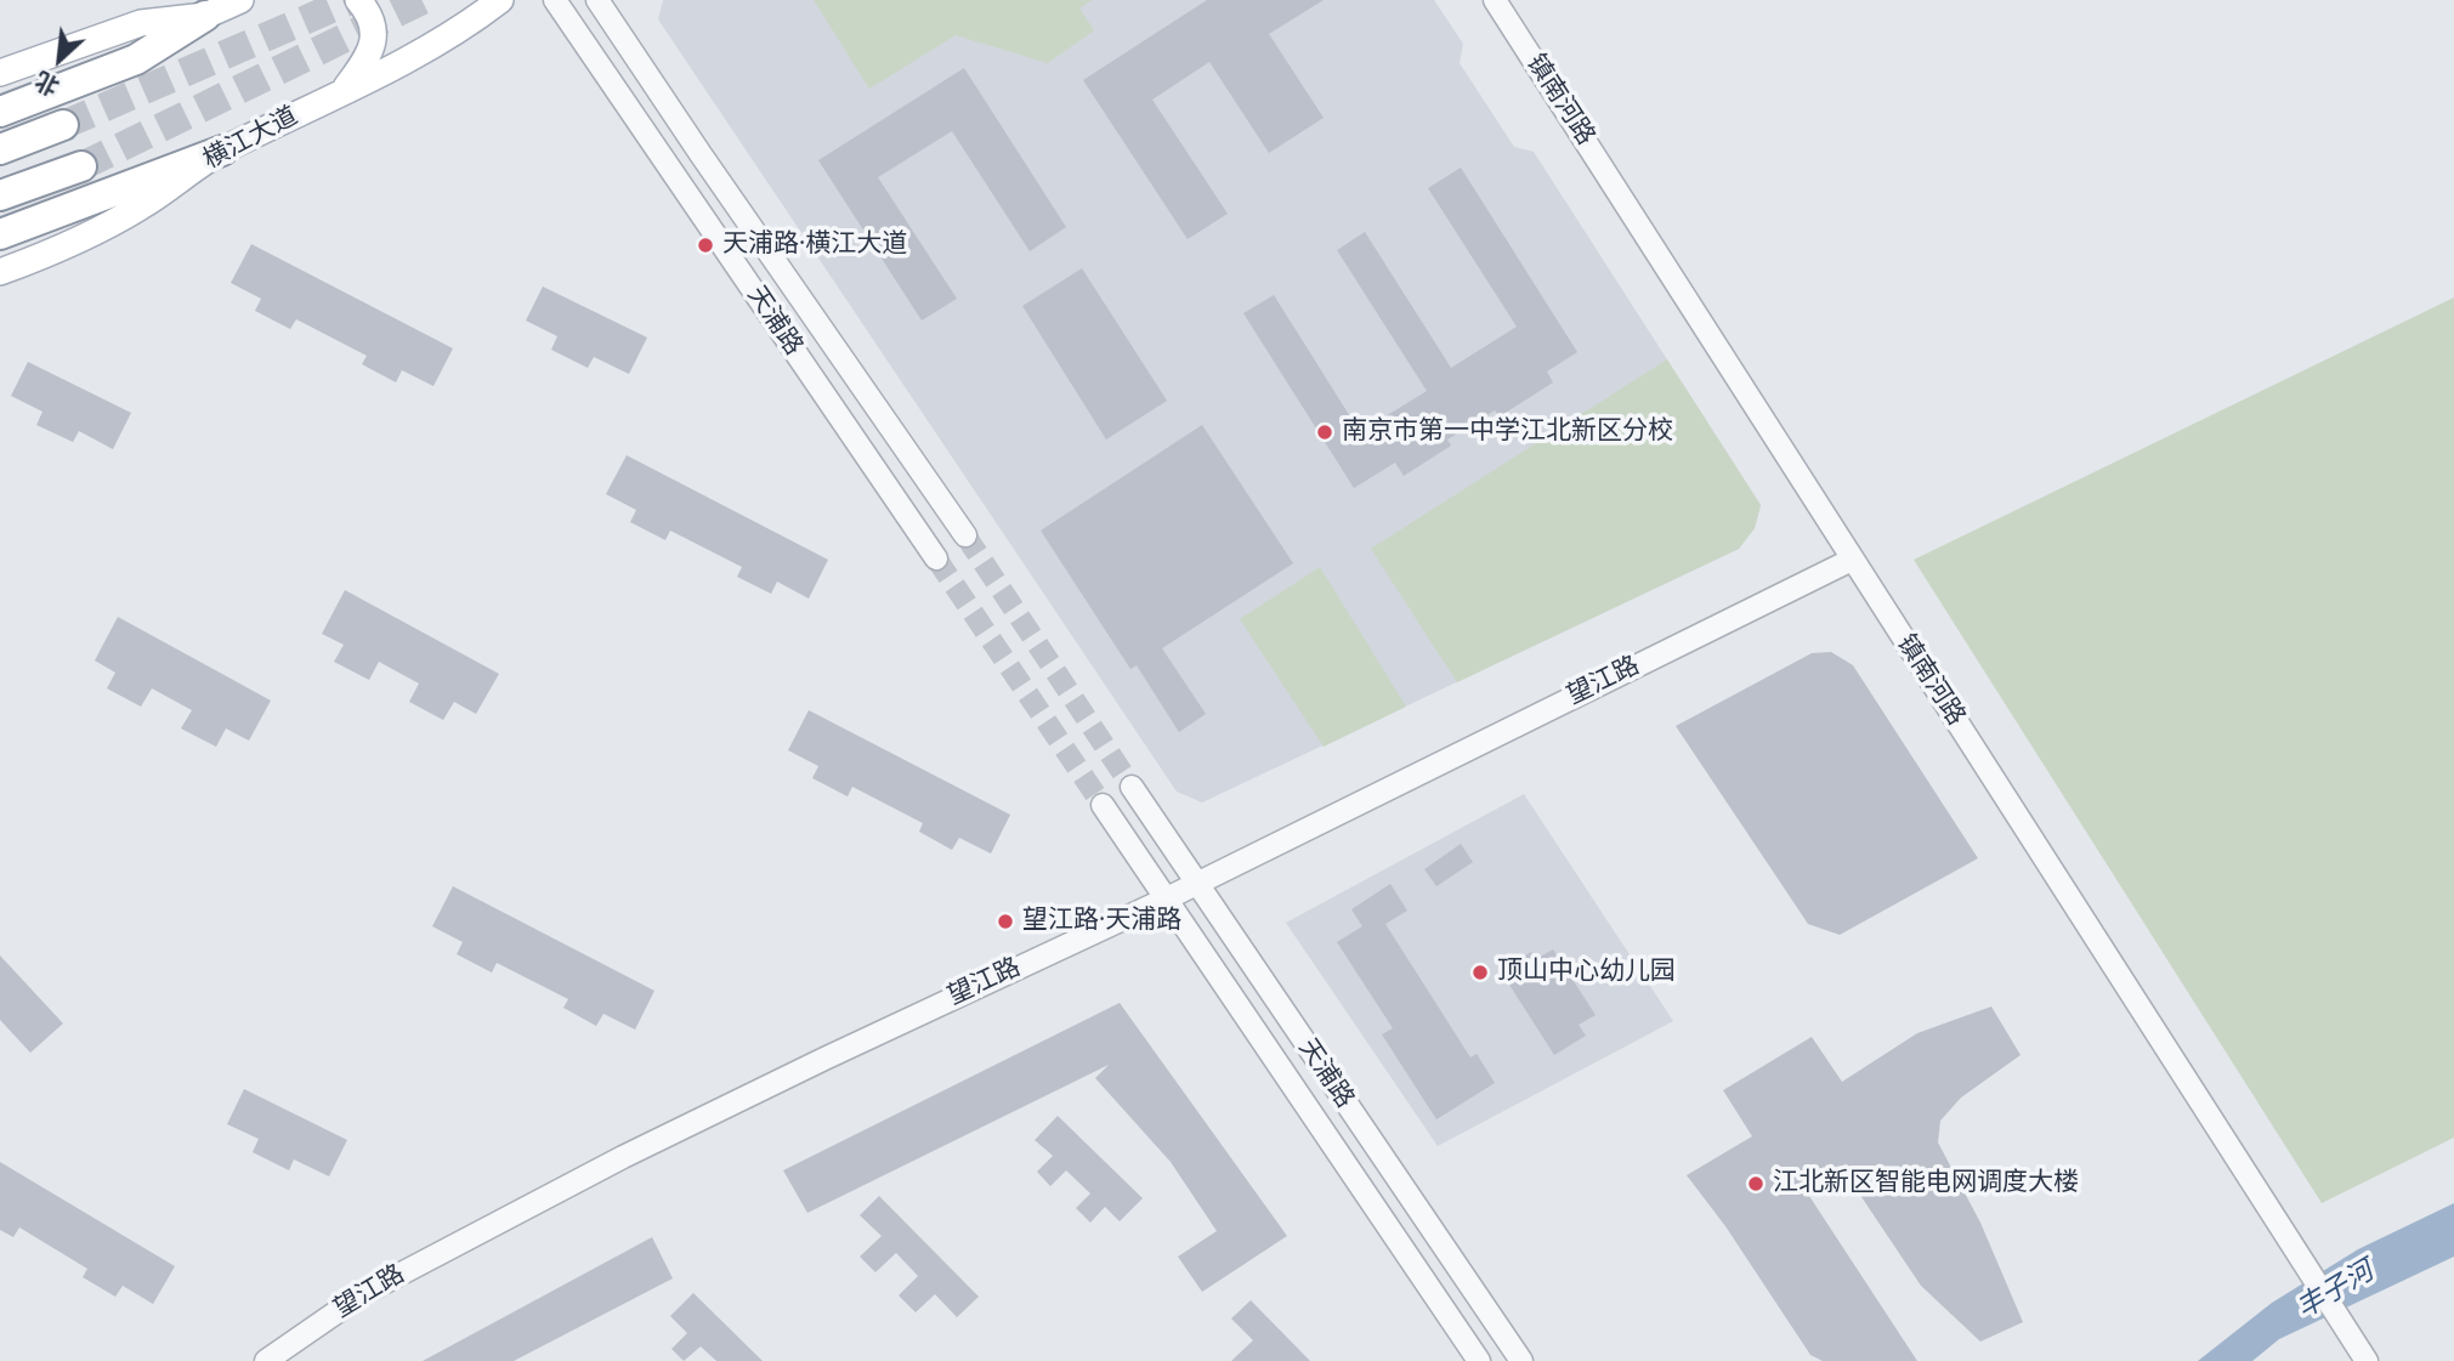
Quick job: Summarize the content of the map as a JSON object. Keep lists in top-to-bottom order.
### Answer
{
  "streets": {
    "main road": ["横江大道"],
    "street": ["镇南河路", "天浦路", "望江路"]
  },
  "crossings": [
    ["镇南河路", "望江路"],
    ["天浦路", "望江路"]
  ],
  "water": ["丰子河"],
  "places": [
    "天浦路·横江大道",
    "南京市第一中学江北新区分校",
    "望江路·天浦路",
    "顶山中心幼儿园",
    "江北新区智能电网调度大楼"
  ],
  "north": "bottom left"
}
